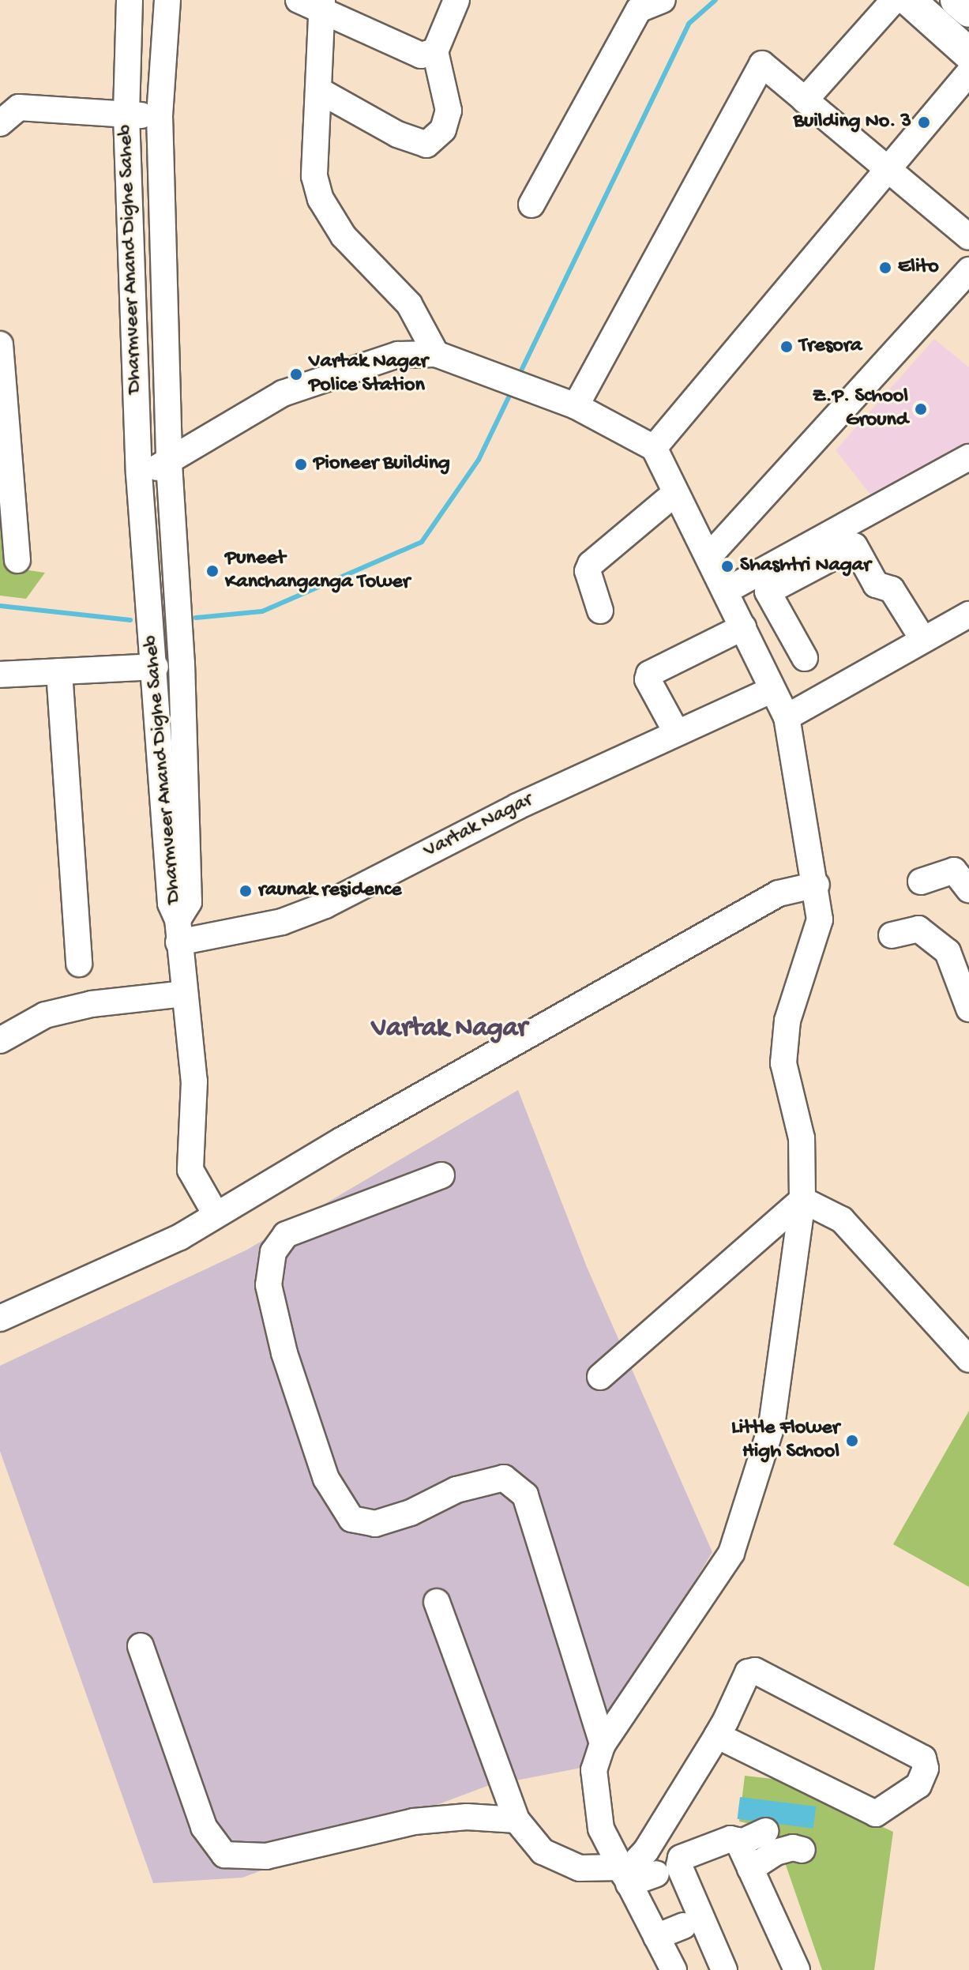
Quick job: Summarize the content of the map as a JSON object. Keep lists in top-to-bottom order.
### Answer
{
  "streets": {
    "street": ["Dharmveer Anand Dighe Saheb", "Vartak Nagar"]
  },
  "crossings": [
    ["Dharmveer Anand Dighe Saheb", "Vartak Nagar"]
  ],
  "districts": ["Vartak Nagar"],
  "places": [
    "Building No. 3",
    "Elito",
    "Tresora",
    "Vartak Nagar Police Station",
    "Z.P. School Ground",
    "Pioneer Building",
    "Shashtri Nagar",
    "Puneet Kanchanganga Tower",
    "raunak residence",
    "Little Flower High School"
  ]
}
